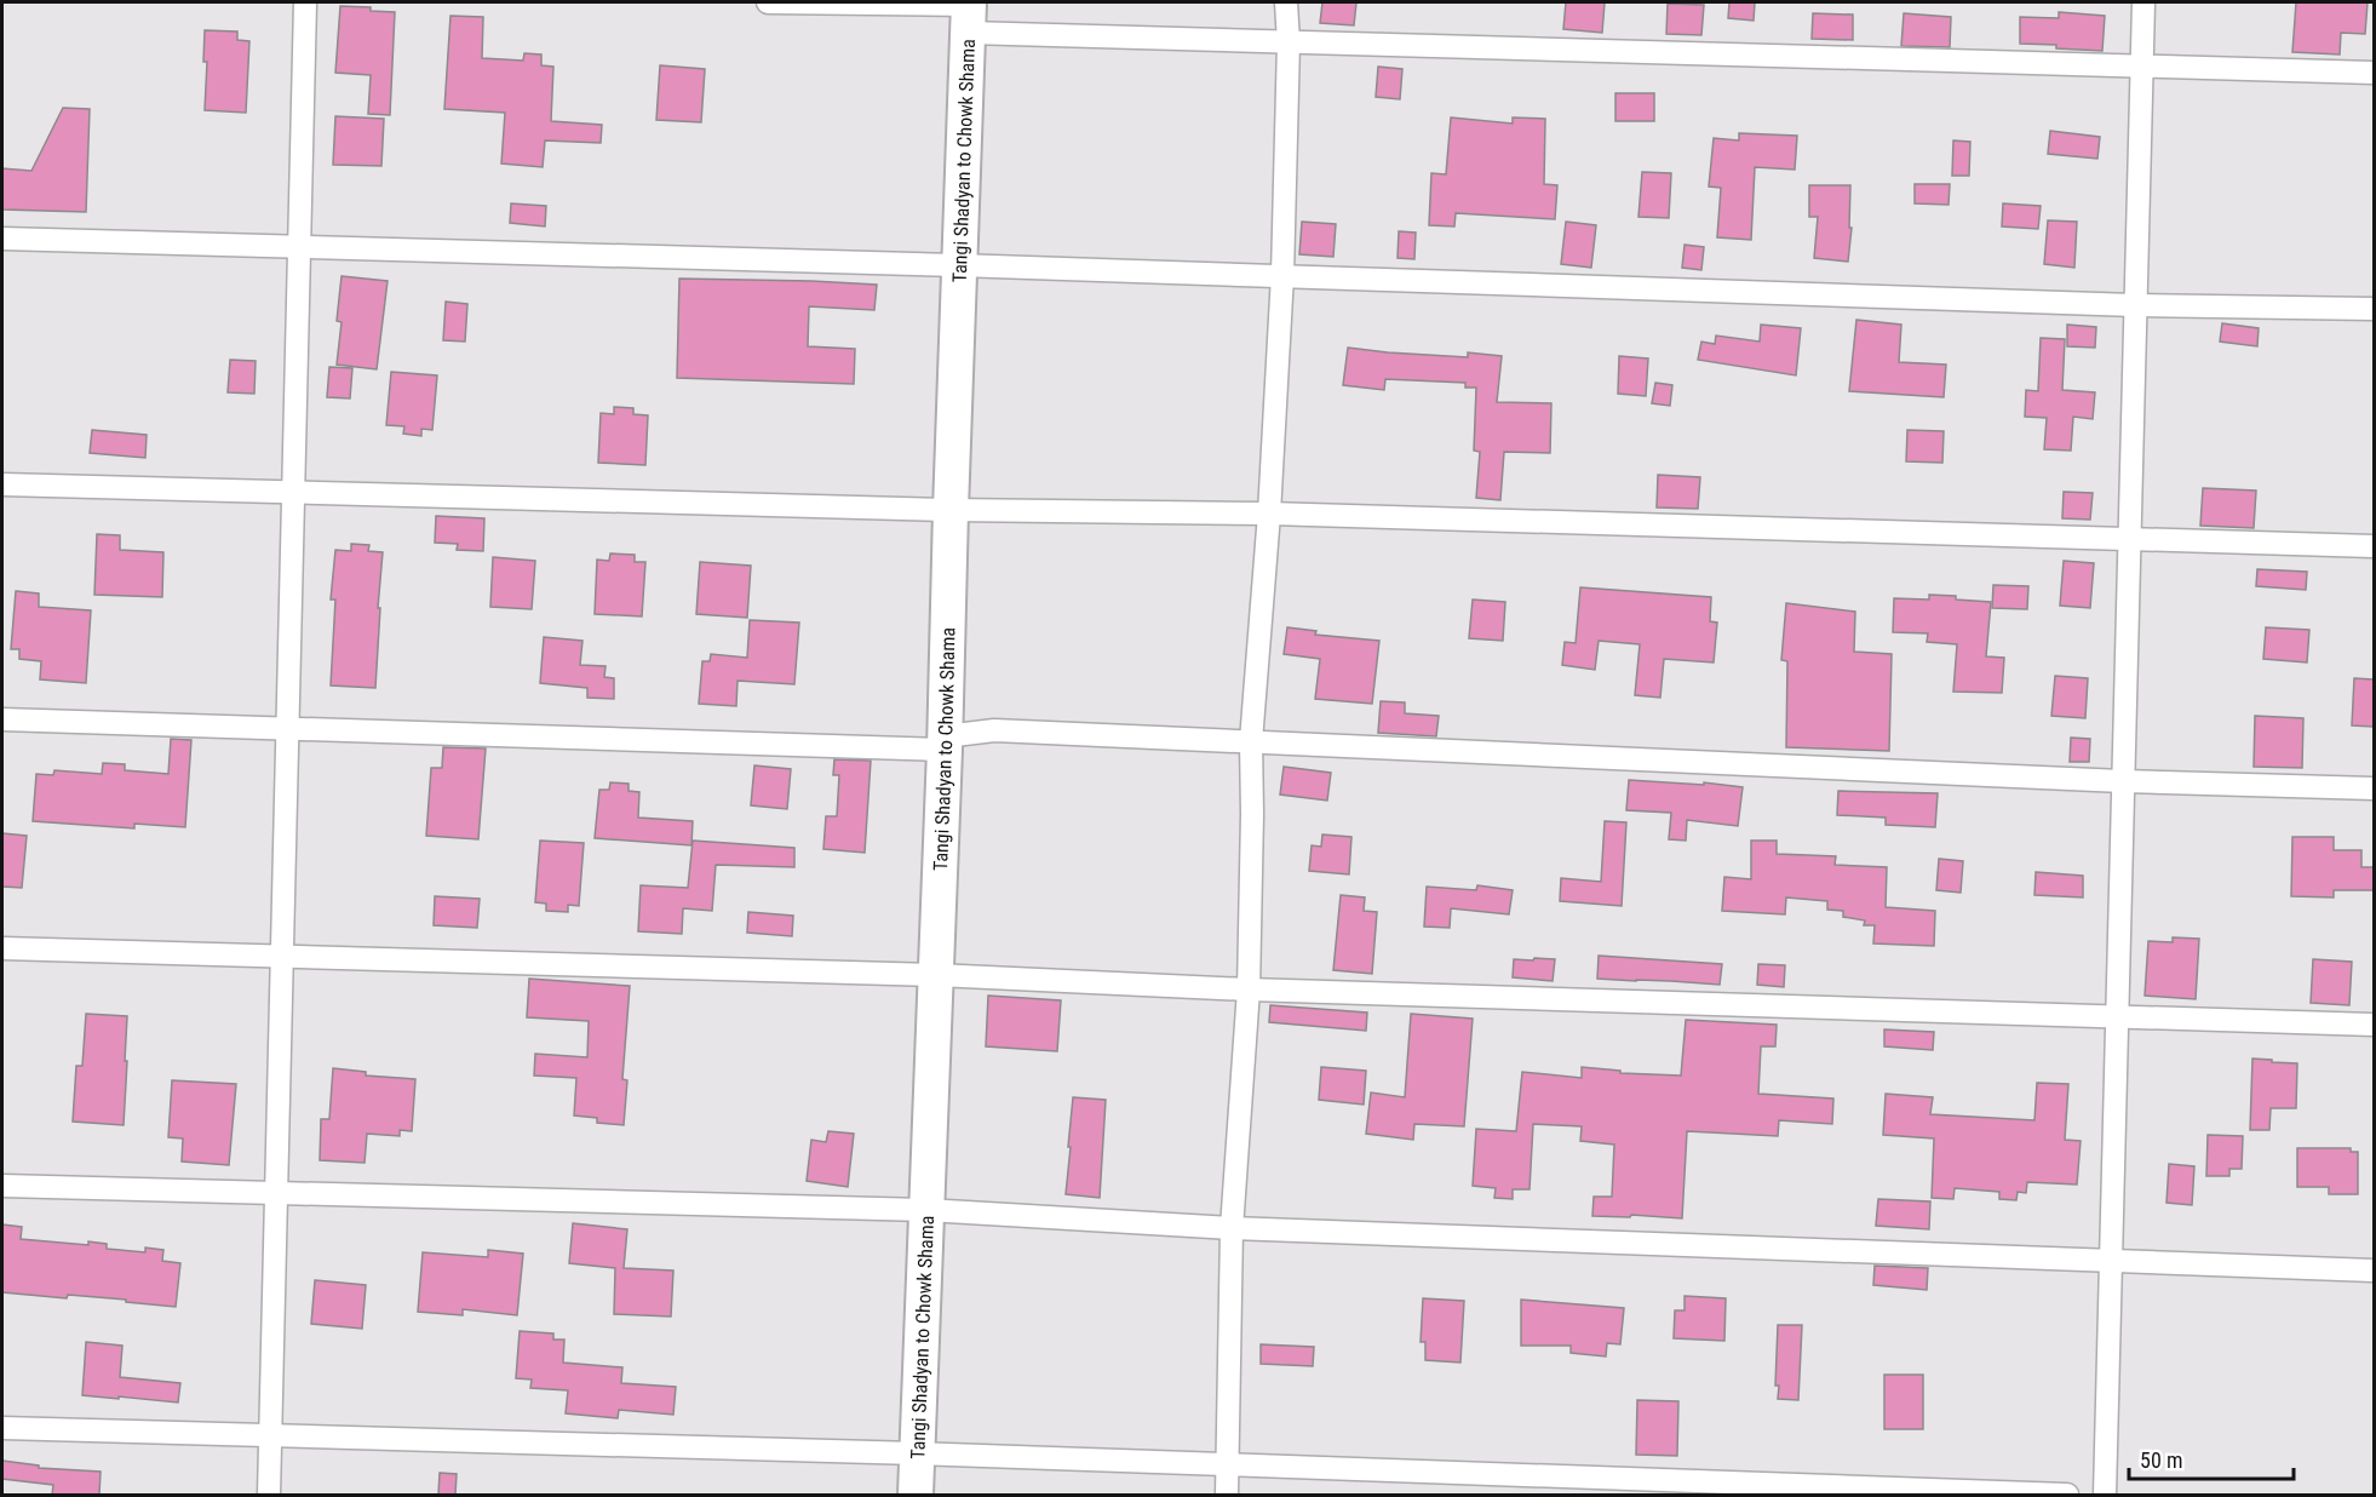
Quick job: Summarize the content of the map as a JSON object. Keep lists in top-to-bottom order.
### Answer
{
  "streets": {
    "main road": ["Tangi Shadyan to Chowk Shama"]
  },
  "scale_bar": "50 m"
}
